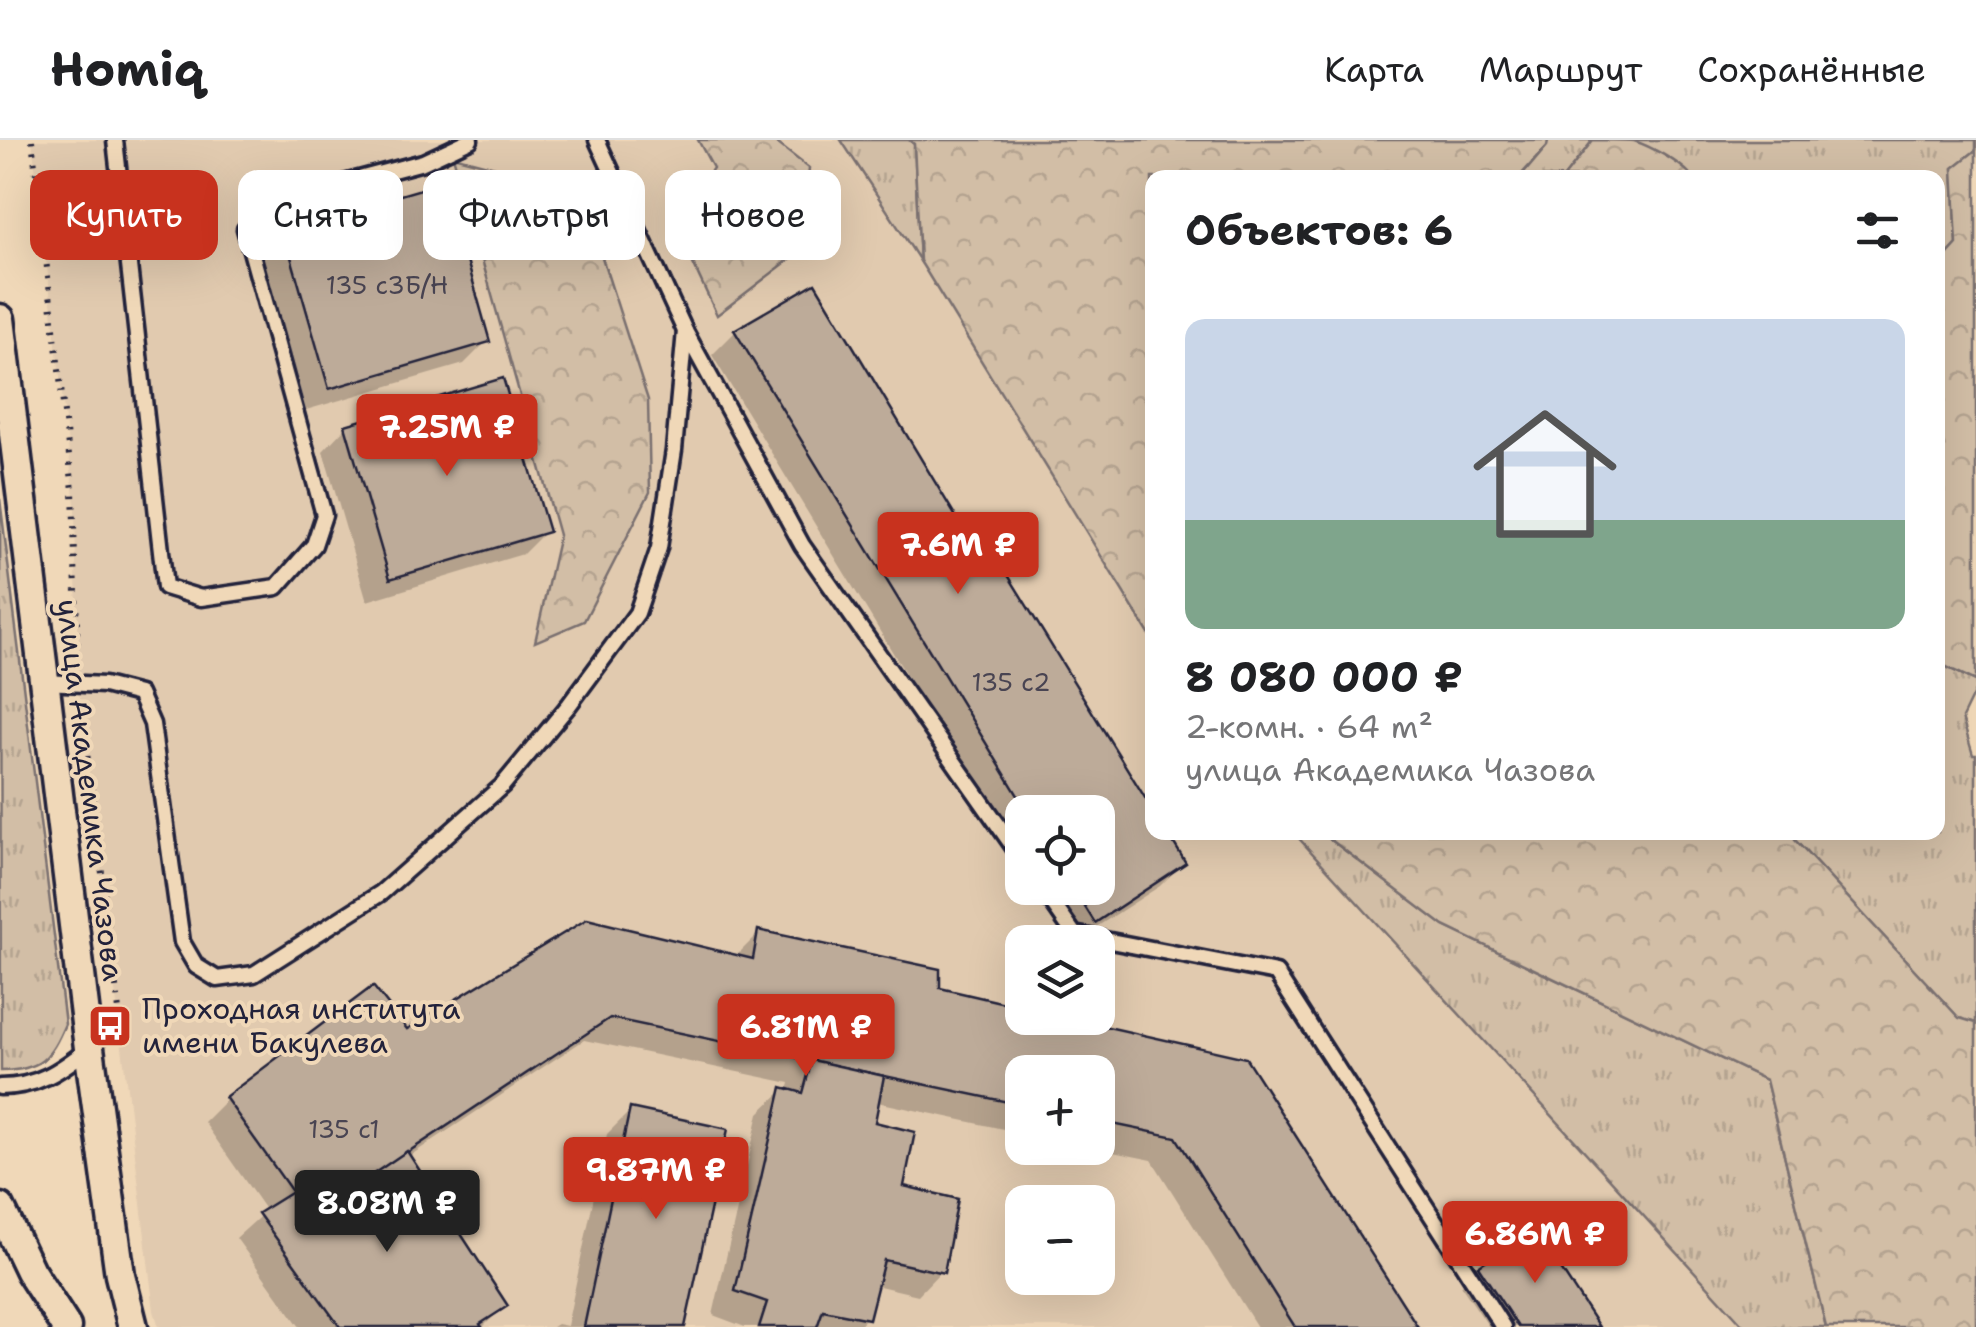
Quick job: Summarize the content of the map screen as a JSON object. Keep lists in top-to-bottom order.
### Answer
{
  "streets": {
    "street": ["улица Академика Чазова"]
  },
  "places": {
    "bus stop": ["Проходная института имени Бакулева"]
  },
  "house_numbers": ["135 с3Б/Н", "135 с2", "135 с1"],
  "page": {
    "header": "Homiq",
    "nav": ["Карта", "Маршрут", "Сохранённые"],
    "chip": [
      "Купить",
      "Снять",
      "Фильтры",
      "Новое"
    ],
    "heading": "Объектов: 6",
    "list": [
      {
        "name": "8 080 000 ₽",
        "note": "2-комн. · 64 m² · улица Академика Чазова"
      }
    ],
    "price": [
      "7.25M ₽",
      "7.6M ₽",
      "6.81M ₽",
      "9.87M ₽",
      "8.08M ₽",
      "6.86M ₽"
    ],
    "map_buttons": ["+", "−"]
  }
}
